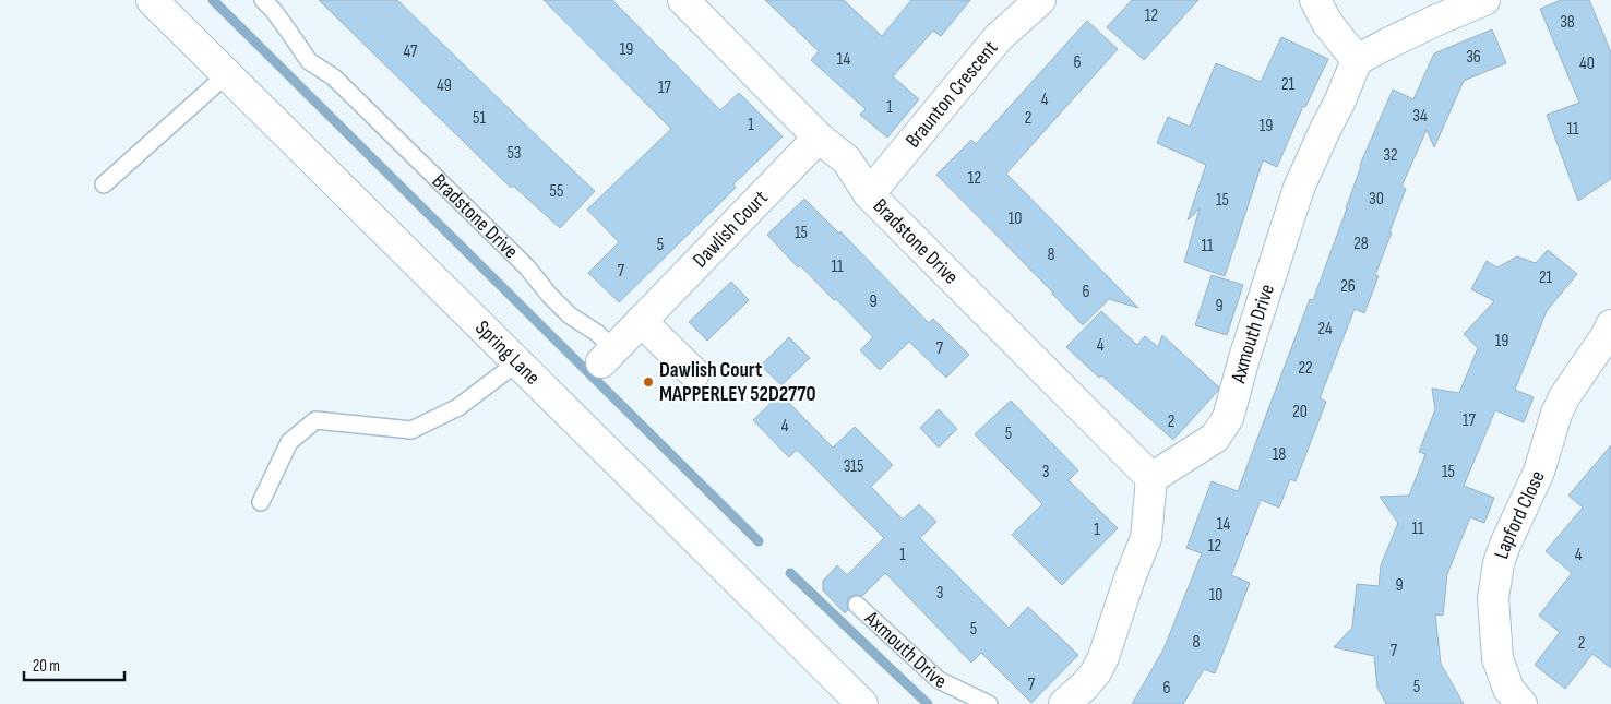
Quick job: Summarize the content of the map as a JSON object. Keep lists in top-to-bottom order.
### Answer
{
  "streets": {
    "street": [
      "Braunton Crescent",
      "Bradstone Drive",
      "Dawlish Court",
      "Axmouth Drive",
      "Spring Lane",
      "Lapford Close"
    ]
  },
  "crossings": [
    ["Braunton Crescent", "Bradstone Drive"],
    ["Bradstone Drive", "Dawlish Court"],
    ["Bradstone Drive", "Axmouth Drive"]
  ],
  "places": ["Dawlish Court MAPPERLEY 52D2770"],
  "house_numbers": [
    "12",
    "38",
    "19",
    "47",
    "36",
    "14",
    "6",
    "40",
    "21",
    "49",
    "17",
    "4",
    "1",
    "34",
    "51",
    "2",
    "1",
    "19",
    "11",
    "53",
    "32",
    "12",
    "55",
    "30",
    "15",
    "10",
    "15",
    "28",
    "5",
    "11",
    "8",
    "11",
    "7",
    "21",
    "26",
    "6",
    "9",
    "9",
    "24",
    "19",
    "4",
    "7",
    "22",
    "20",
    "17",
    "2",
    "4",
    "5",
    "18",
    "315",
    "3",
    "15",
    "14",
    "11",
    "1",
    "12",
    "1",
    "4",
    "9",
    "3",
    "10",
    "5",
    "8",
    "2",
    "7",
    "7",
    "5",
    "6"
  ],
  "scale_bar": "20 m"
}
